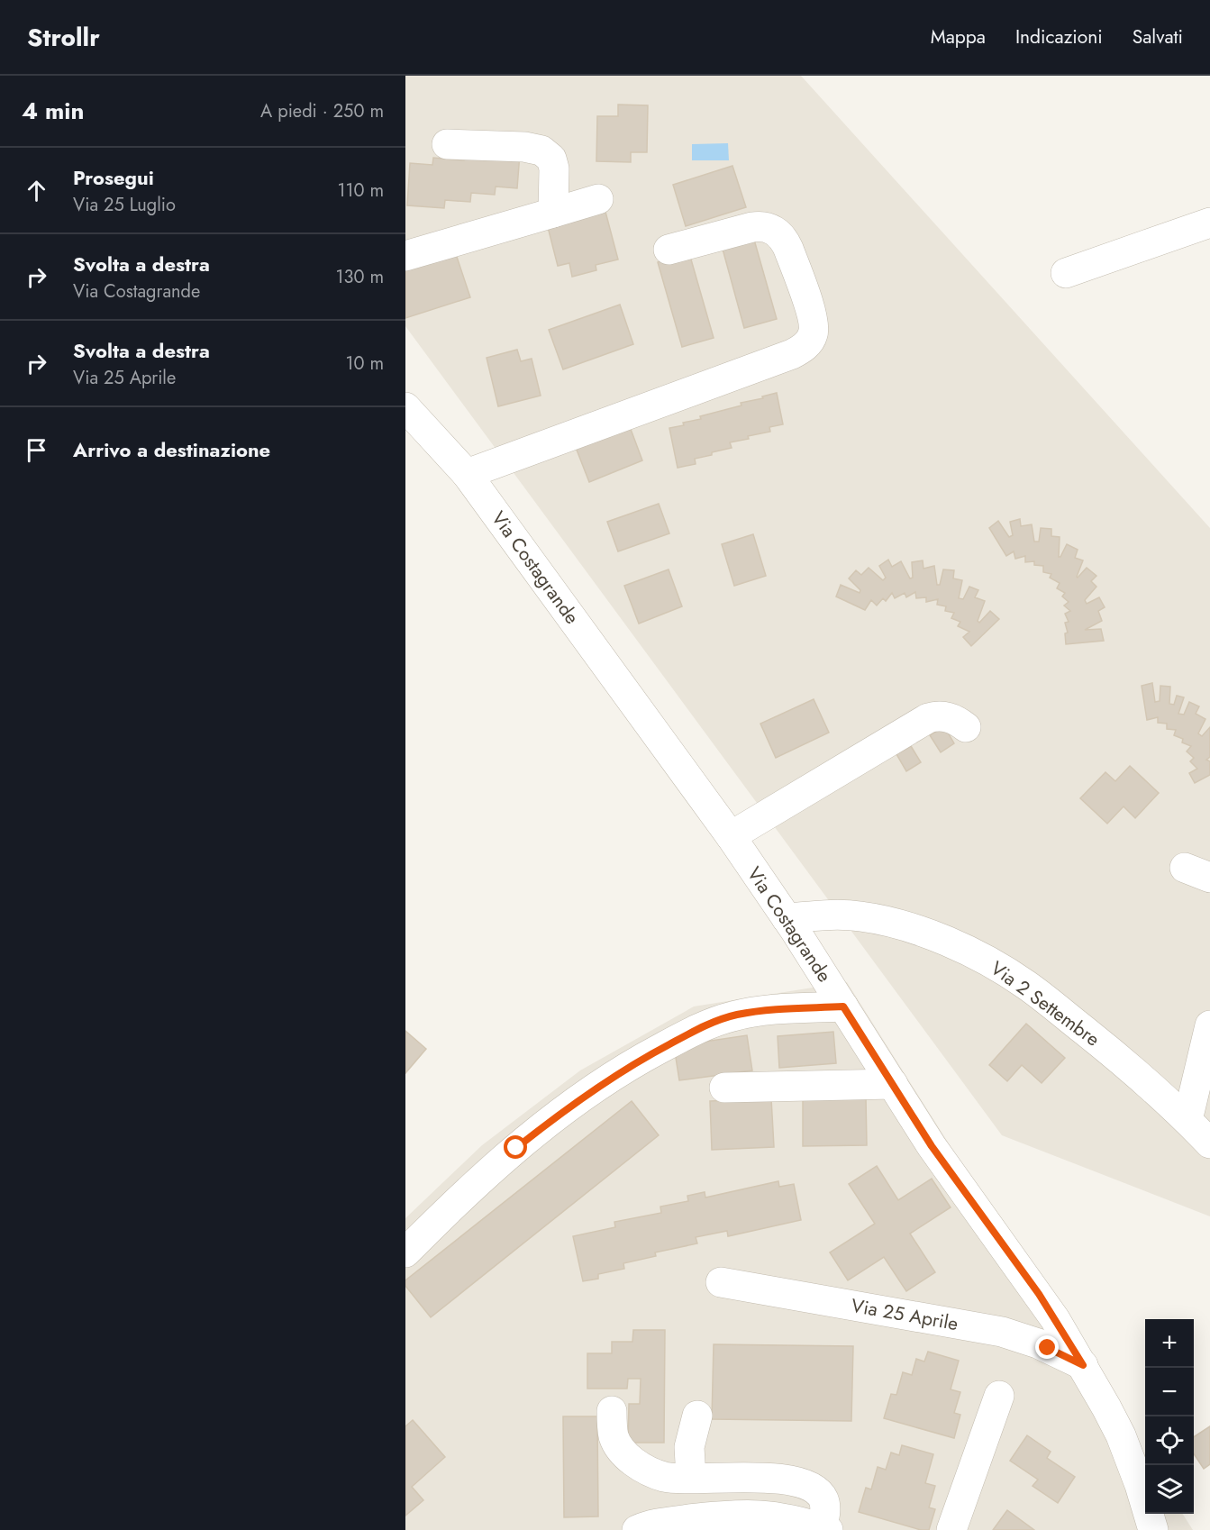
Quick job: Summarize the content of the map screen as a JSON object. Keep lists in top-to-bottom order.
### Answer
{
  "streets": {
    "street": ["Via Costagrande", "Via 2 Settembre", "Via 25 Aprile"]
  },
  "crossings": [
    ["Via Costagrande", "Via 2 Settembre"],
    ["Via Costagrande", "Via 25 Aprile"]
  ],
  "page": {
    "header": "Strollr",
    "nav": ["Mappa", "Indicazioni", "Salvati"],
    "heading": ["4 min", "A piedi · 250 m"],
    "list": [
      ["Prosegui", "Via 25 Luglio", "110 m"],
      ["Svolta a destra", "Via Costagrande", "130 m"],
      ["Svolta a destra", "Via 25 Aprile", "10 m"],
      "Arrivo a destinazione"
    ],
    "map_buttons": ["+", "−"]
  }
}
